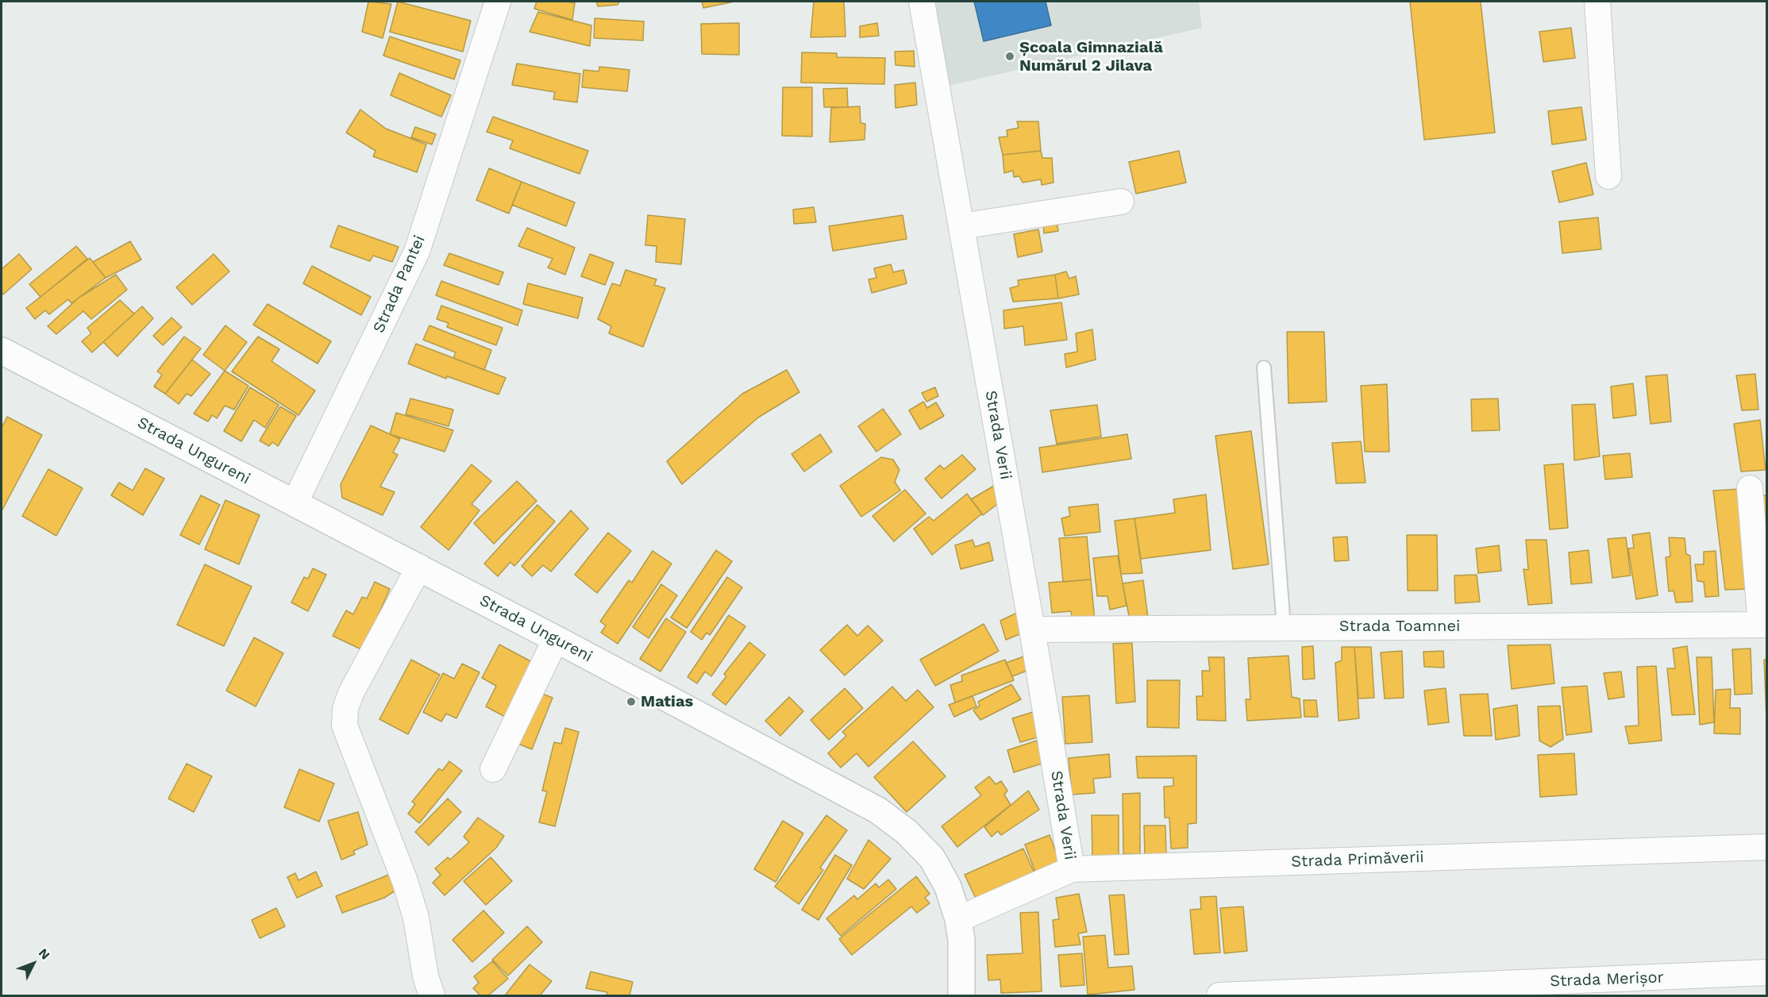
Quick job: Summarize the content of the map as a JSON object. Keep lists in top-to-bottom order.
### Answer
{
  "streets": {
    "main road": ["Strada Ungureni"],
    "street": [
      "Strada Pantei",
      "Strada Verii",
      "Strada Toamnei",
      "Strada Primăverii",
      "Strada Merișor"
    ]
  },
  "crossings": [
    ["Strada Pantei", "Strada Ungureni"],
    ["Strada Verii", "Strada Toamnei"],
    ["Strada Verii", "Strada Primăverii"],
    ["Strada Ungureni", "Strada Primăverii"]
  ],
  "places": ["Școala Gimnazială Numărul 2 Jilava", "Matias"],
  "north": "top right"
}
